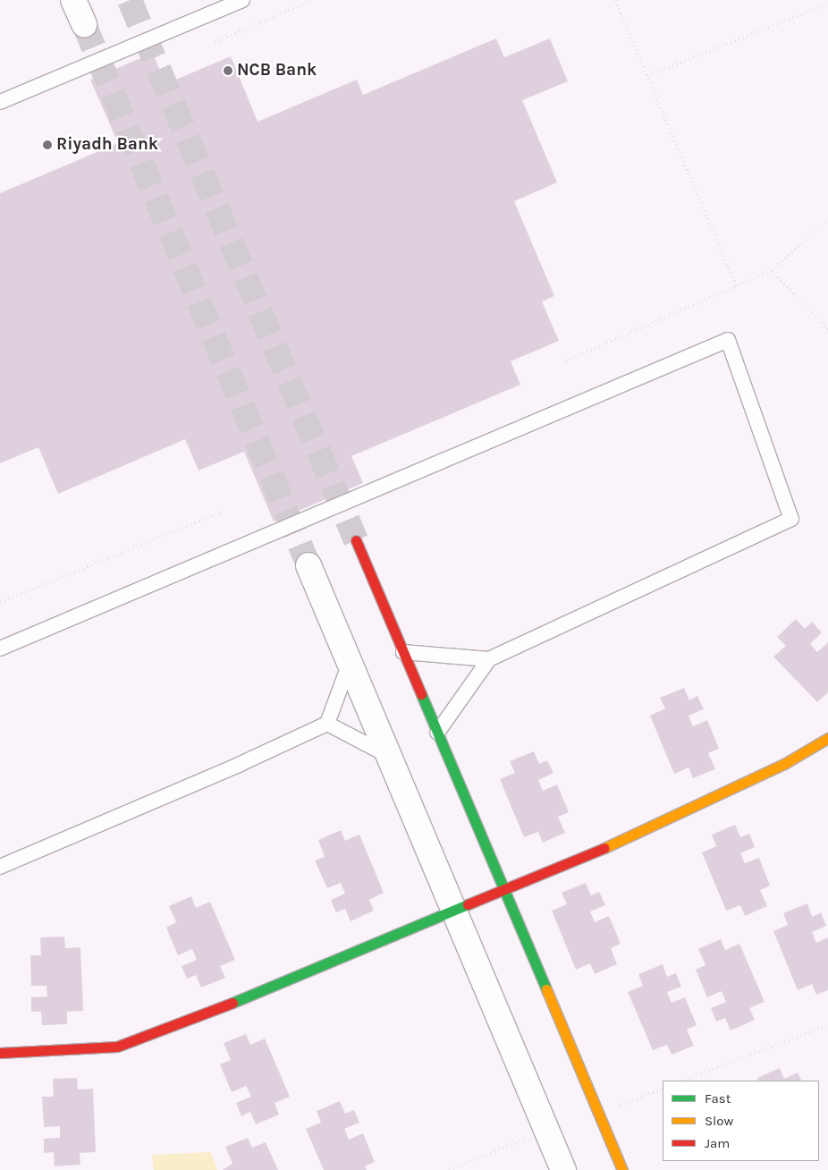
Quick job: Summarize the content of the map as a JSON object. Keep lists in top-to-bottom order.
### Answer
{
  "places": ["NCB Bank", "Riyadh Bank"],
  "legend": ["Fast", "Slow", "Jam"]
}
